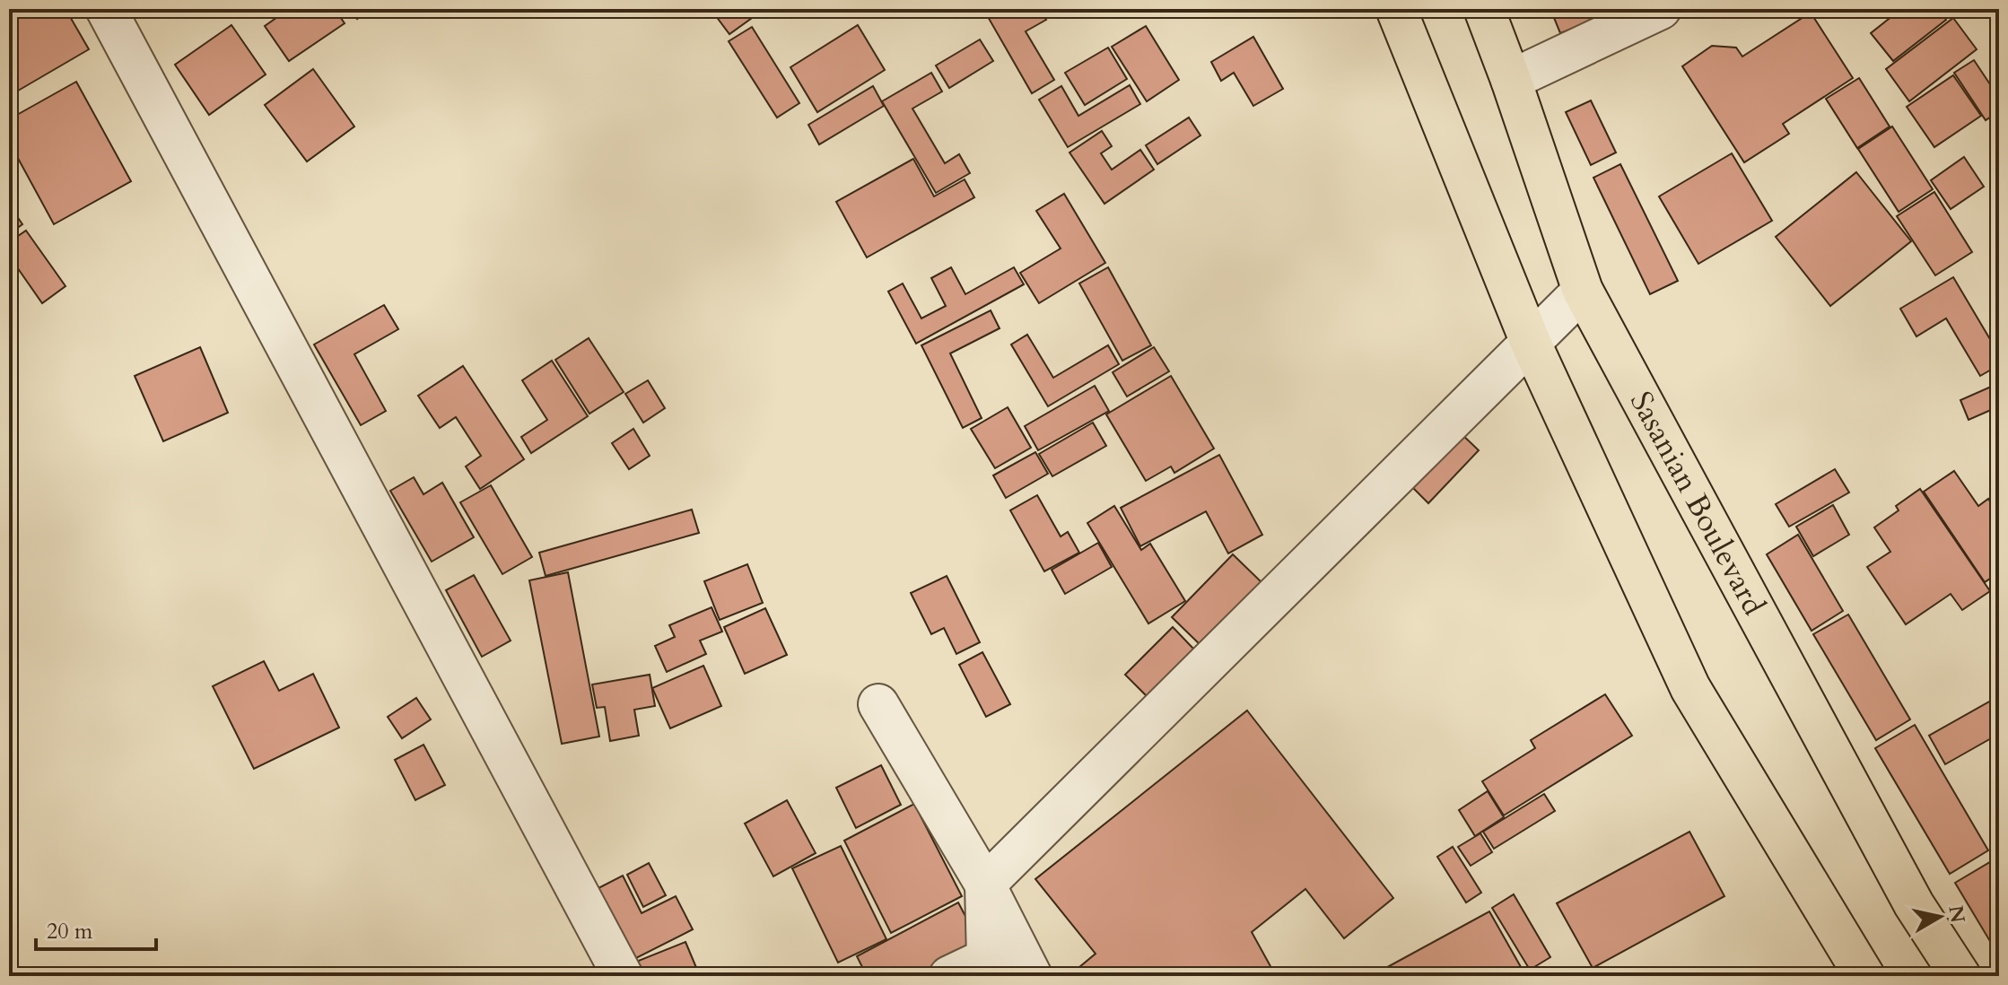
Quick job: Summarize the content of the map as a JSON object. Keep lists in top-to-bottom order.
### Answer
{
  "streets": {
    "highway": ["Sasanian Boulevard"]
  },
  "scale_bar": "20 m",
  "north": "right"
}
